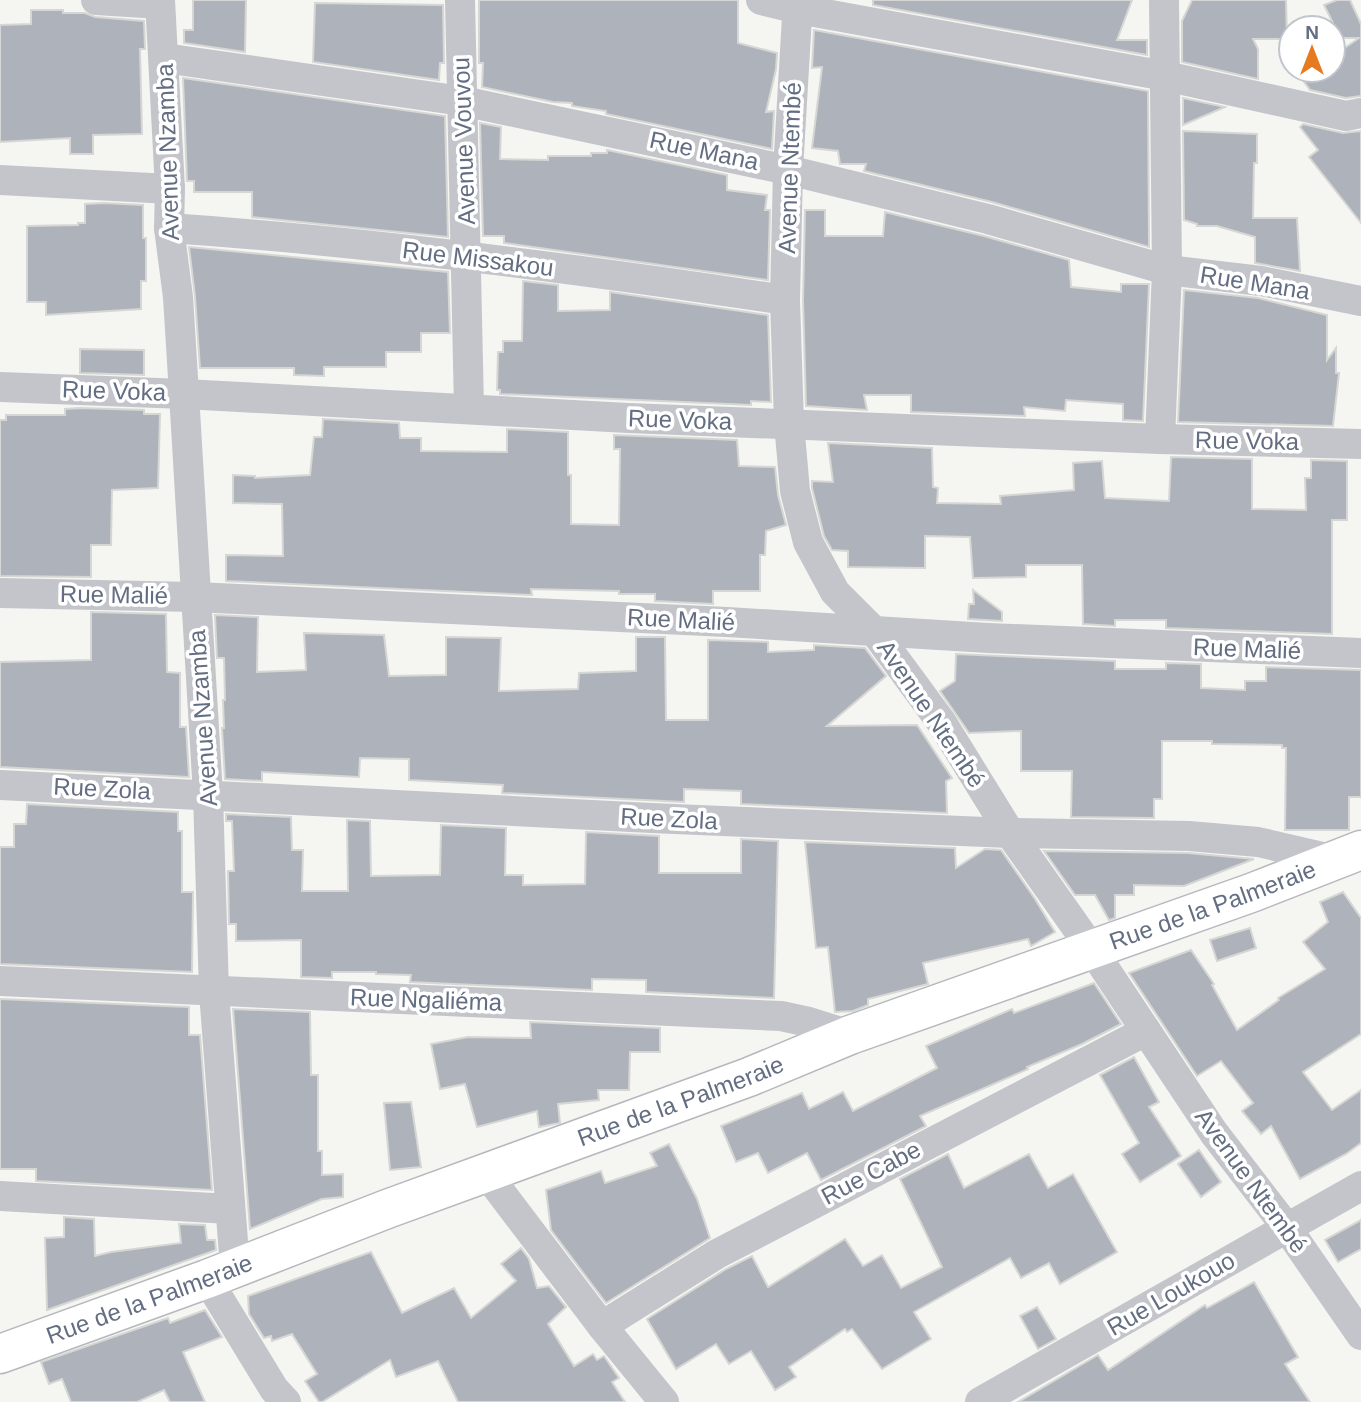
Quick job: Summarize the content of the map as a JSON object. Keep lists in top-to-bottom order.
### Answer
{
  "streets": {
    "main road": ["Rue de la Palmeraie"],
    "street": [
      "Avenue Vouvou",
      "Rue Mana",
      "Avenue Nzamba",
      "Avenue Ntembé",
      "Rue Missakou",
      "Rue Voka",
      "Rue Malié",
      "Rue Zola",
      "Rue Ngaliéma",
      "Rue Cabe",
      "Rue Loukouo"
    ]
  },
  "crossings": [
    ["Avenue Vouvou", "Rue Mana"],
    ["Avenue Vouvou", "Rue Missakou"],
    ["Avenue Vouvou", "Rue Voka"],
    ["Rue Mana", "Avenue Nzamba"],
    ["Rue Mana", "Avenue Ntembé"],
    ["Avenue Nzamba", "Rue Missakou"],
    ["Avenue Nzamba", "Rue Voka"],
    ["Avenue Nzamba", "Rue Malié"],
    ["Avenue Nzamba", "Rue Zola"],
    ["Avenue Nzamba", "Rue de la Palmeraie"],
    ["Avenue Nzamba", "Rue Ngaliéma"],
    ["Avenue Ntembé", "Rue Missakou"],
    ["Avenue Ntembé", "Rue Voka"],
    ["Avenue Ntembé", "Rue Malié"],
    ["Avenue Ntembé", "Rue Zola"],
    ["Avenue Ntembé", "Rue de la Palmeraie"],
    ["Avenue Ntembé", "Rue Cabe"],
    ["Avenue Ntembé", "Rue Loukouo"],
    ["Rue Zola", "Rue de la Palmeraie"],
    ["Rue de la Palmeraie", "Rue Ngaliéma"]
  ],
  "north": "top"
}
